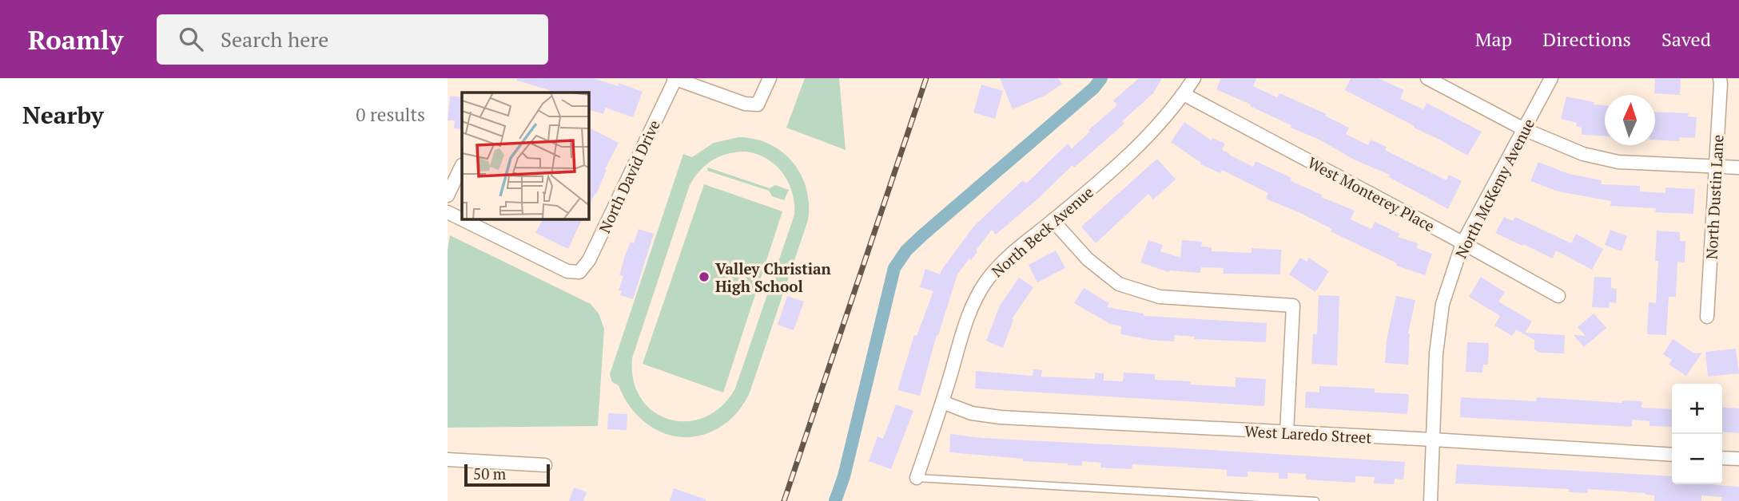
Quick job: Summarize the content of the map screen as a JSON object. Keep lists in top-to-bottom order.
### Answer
{
  "streets": {
    "street": [
      "North David Drive",
      "North McKemy Avenue",
      "West Monterey Place",
      "North Dustin Lane",
      "North Beck Avenue",
      "West Laredo Street"
    ]
  },
  "crossings": [
    ["North McKemy Avenue", "West Monterey Place"],
    ["North McKemy Avenue", "West Laredo Street"],
    ["West Monterey Place", "North Beck Avenue"],
    ["North Beck Avenue", "West Laredo Street"]
  ],
  "places": ["Valley Christian High School"],
  "scale_bar": "50 m",
  "north": "top",
  "page": {
    "header": "Roamly",
    "search": "Search here",
    "nav": ["Map", "Directions", "Saved"],
    "heading": ["Nearby", "0 results"],
    "map_buttons": ["+", "−"],
    "scale": "50 m"
  }
}
